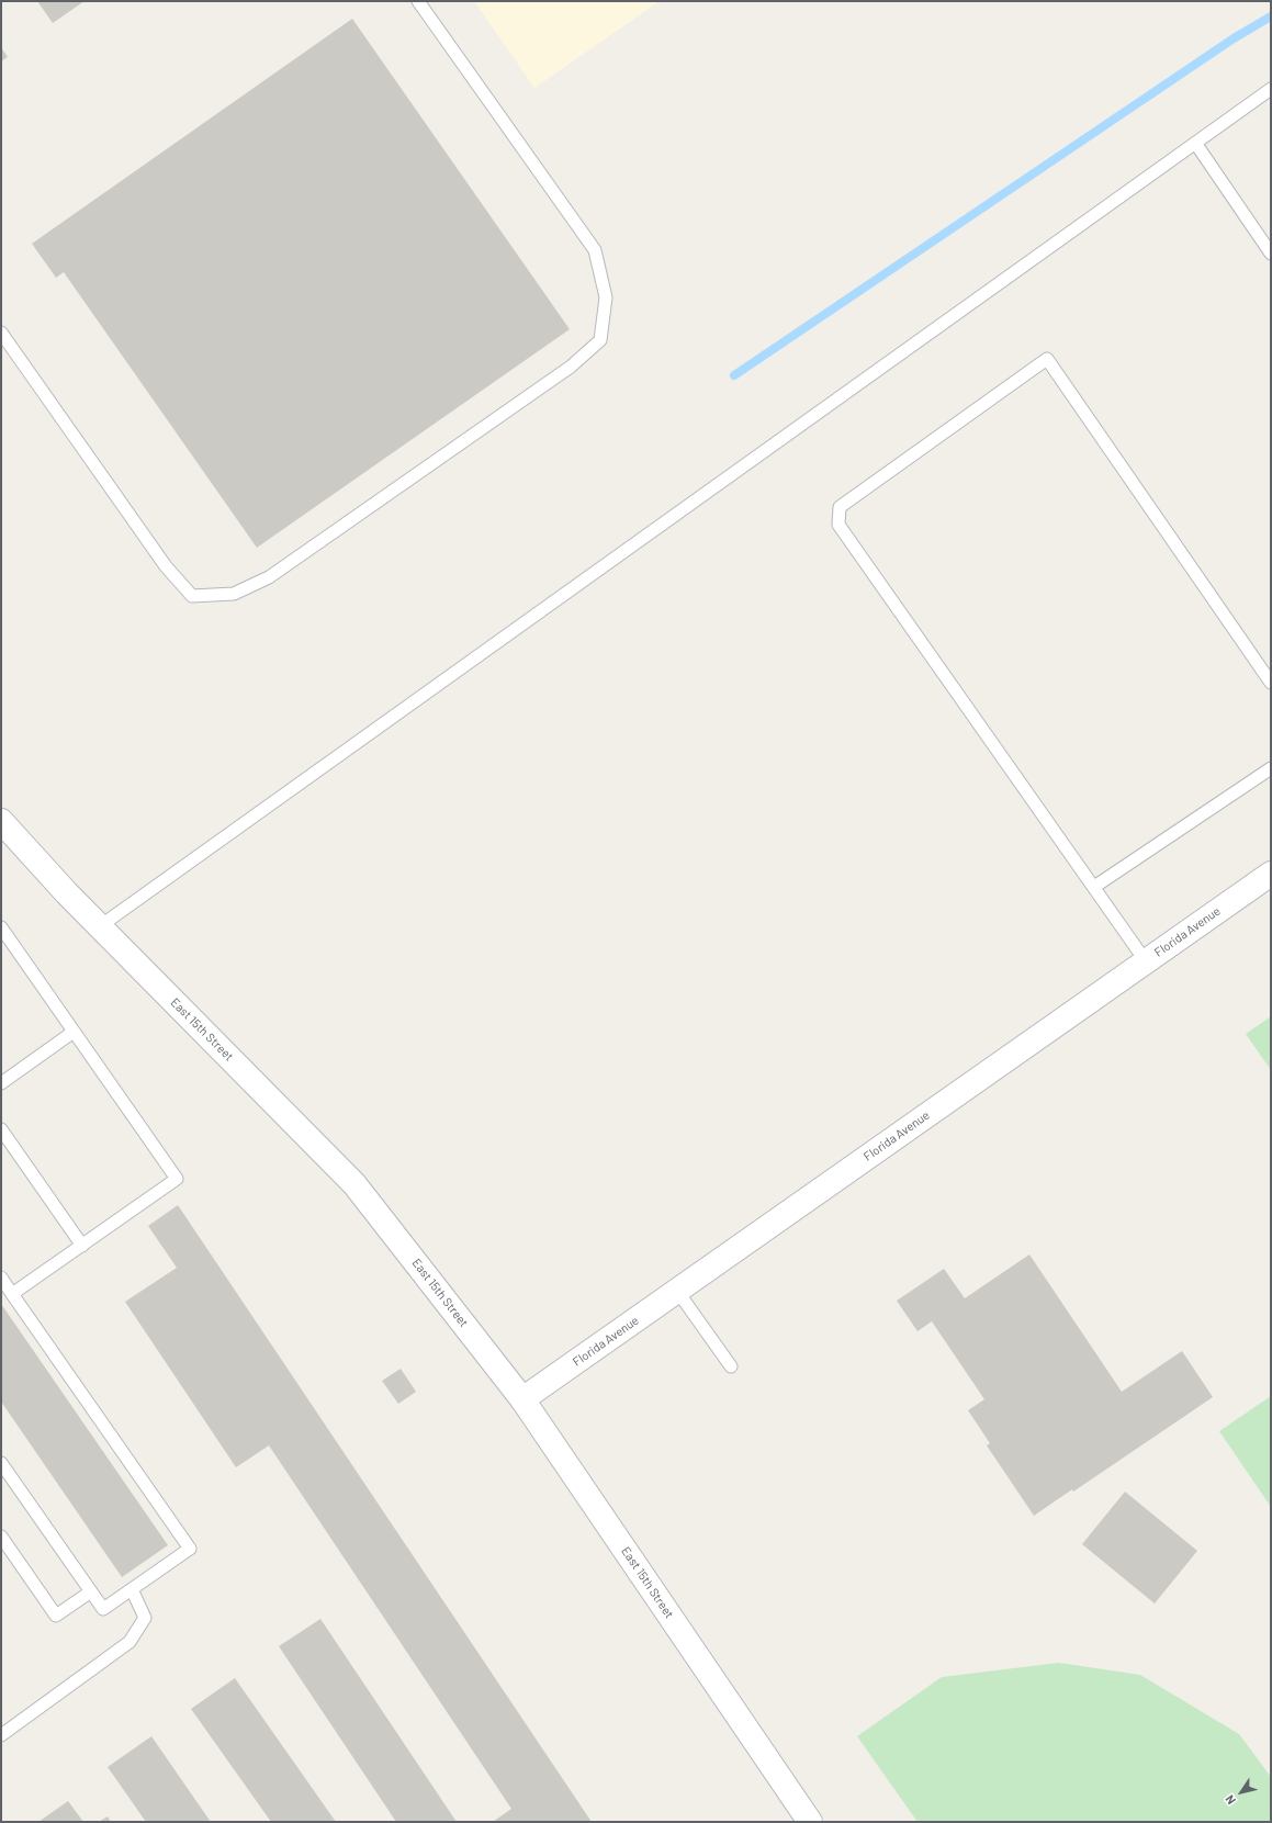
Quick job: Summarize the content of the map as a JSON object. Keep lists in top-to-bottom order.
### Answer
{
  "streets": {
    "street": ["Florida Avenue", "East 15th Street"]
  },
  "crossings": [
    ["Florida Avenue", "East 15th Street"]
  ],
  "north": "bottom left"
}
